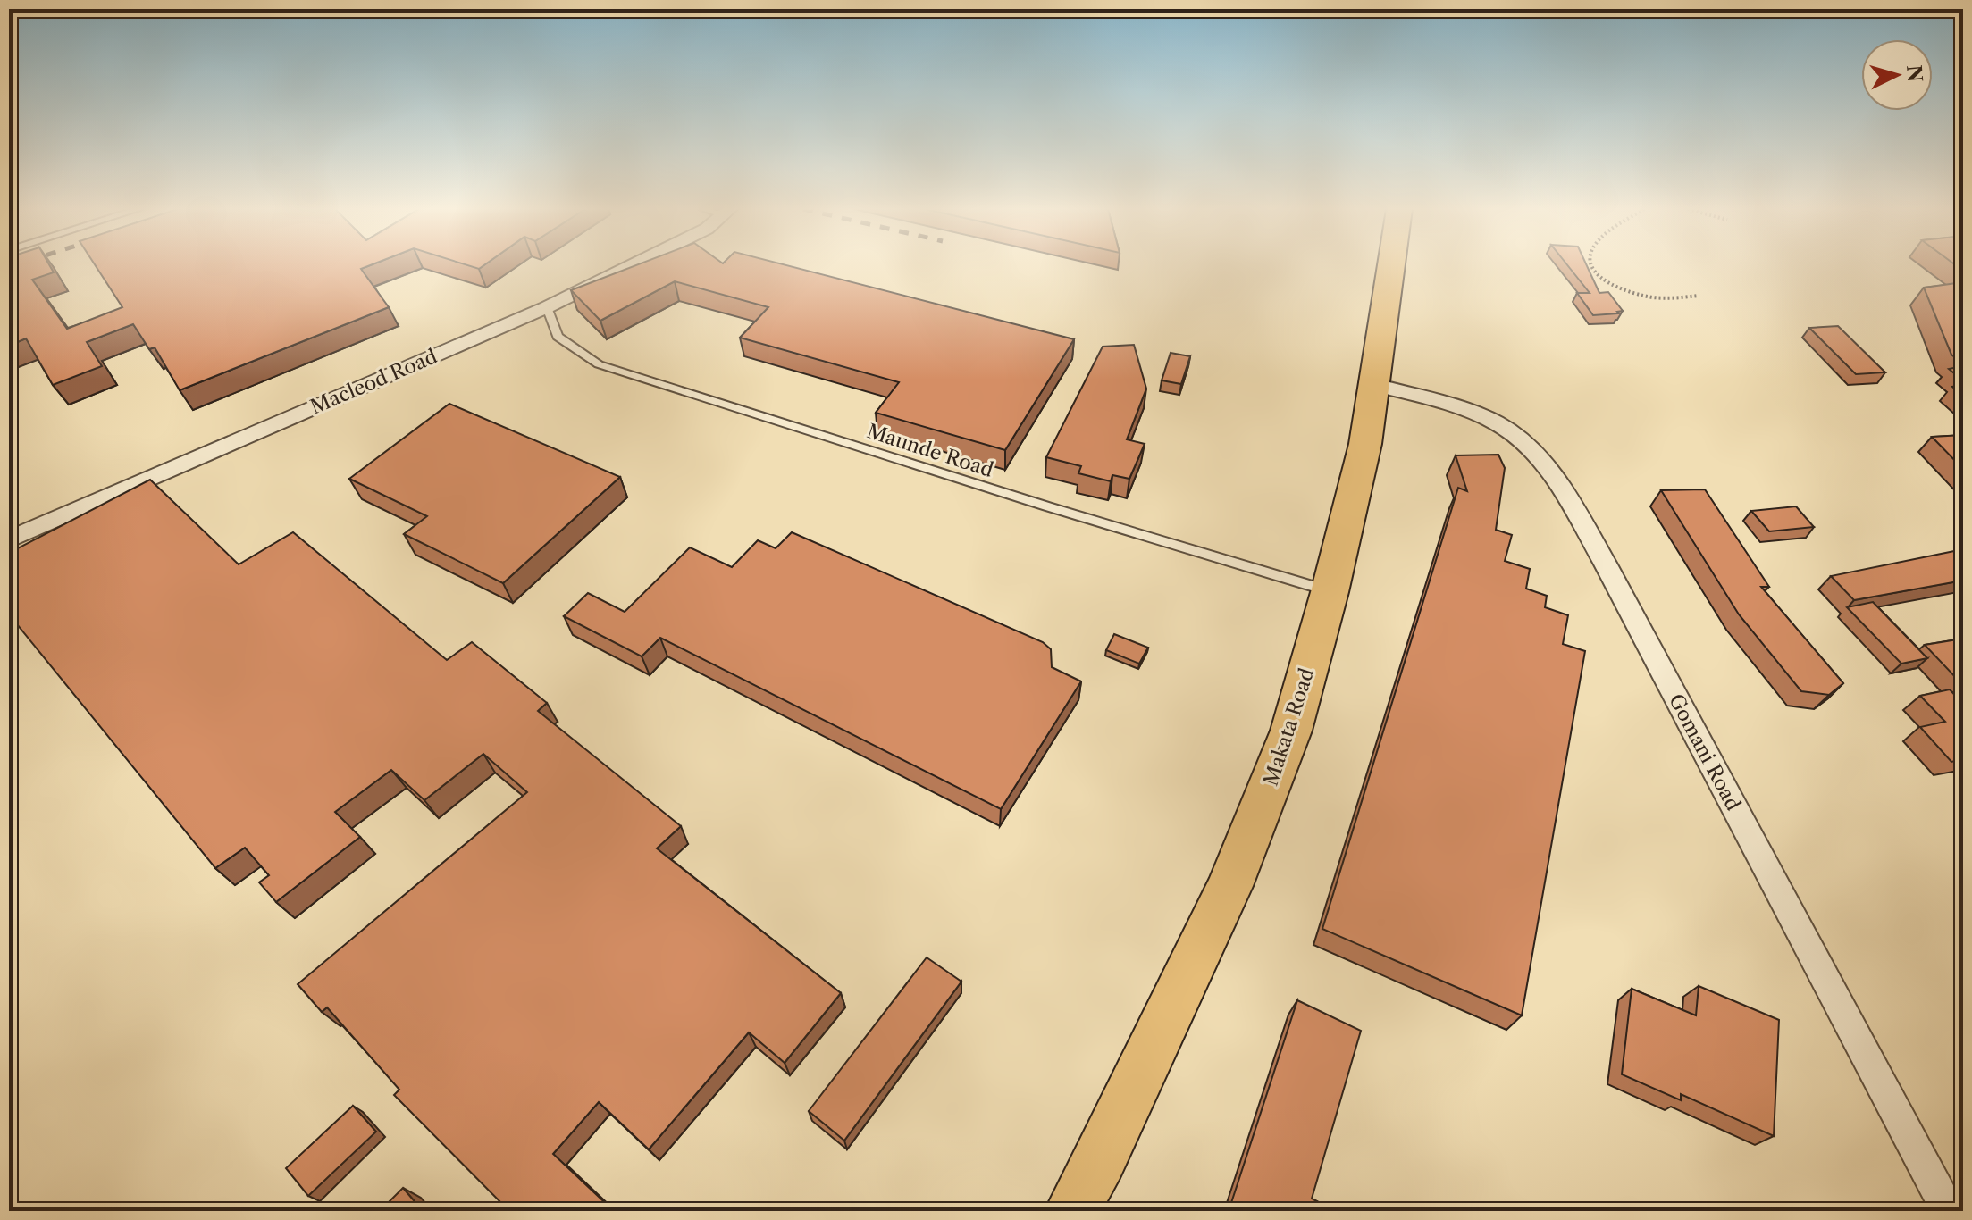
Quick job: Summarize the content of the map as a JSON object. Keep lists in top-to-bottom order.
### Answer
{
  "streets": {
    "main road": ["Makata Road"],
    "street": ["Macleod Road", "Gomani Road"],
    "lane": ["Maunde Road"]
  },
  "crossings": [
    ["Macleod Road", "Maunde Road"],
    ["Maunde Road", "Makata Road"],
    ["Makata Road", "Gomani Road"]
  ],
  "north": "right"
}
